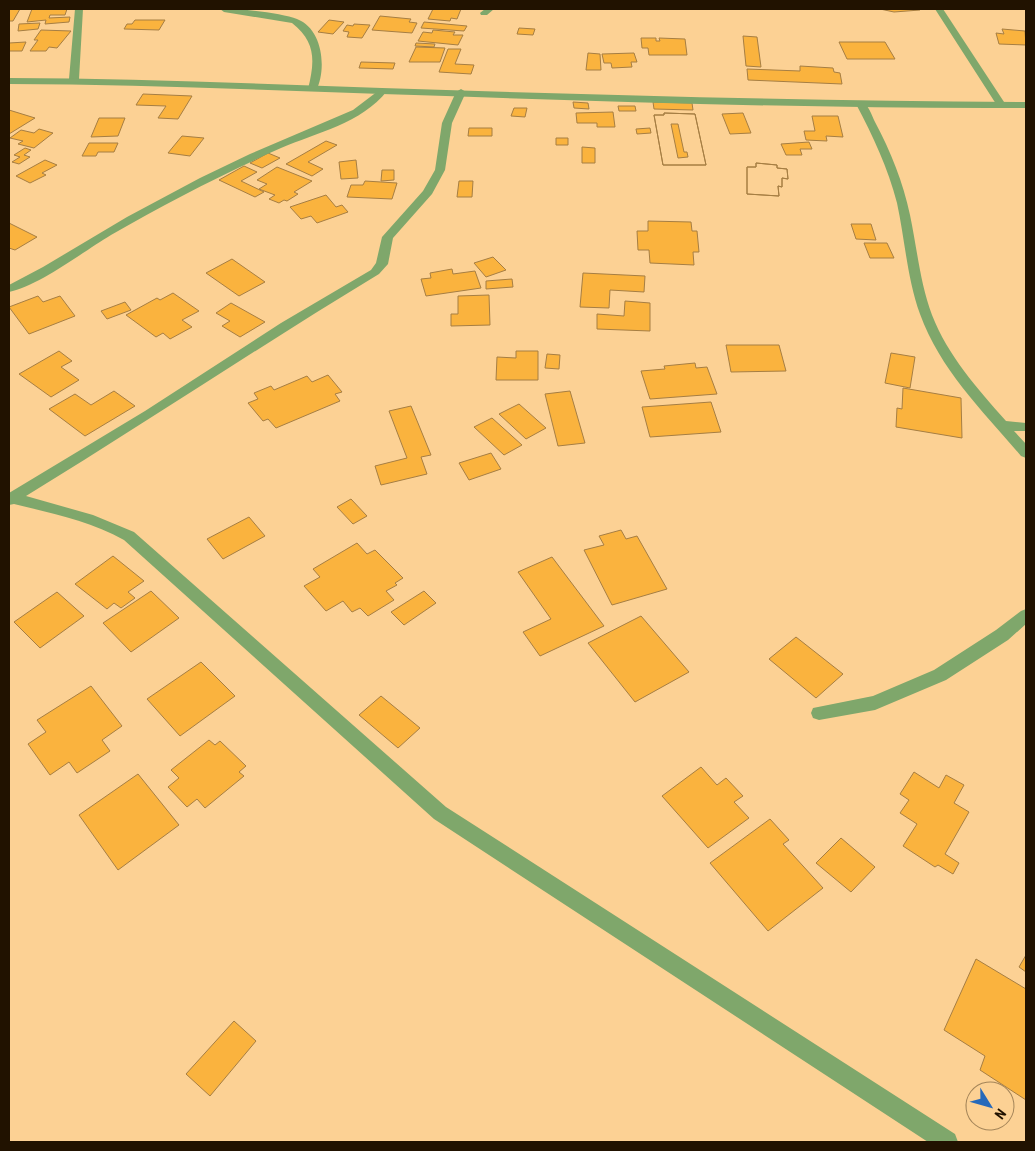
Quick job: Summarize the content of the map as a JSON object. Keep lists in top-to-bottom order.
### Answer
{
  "north": "bottom right"
}
